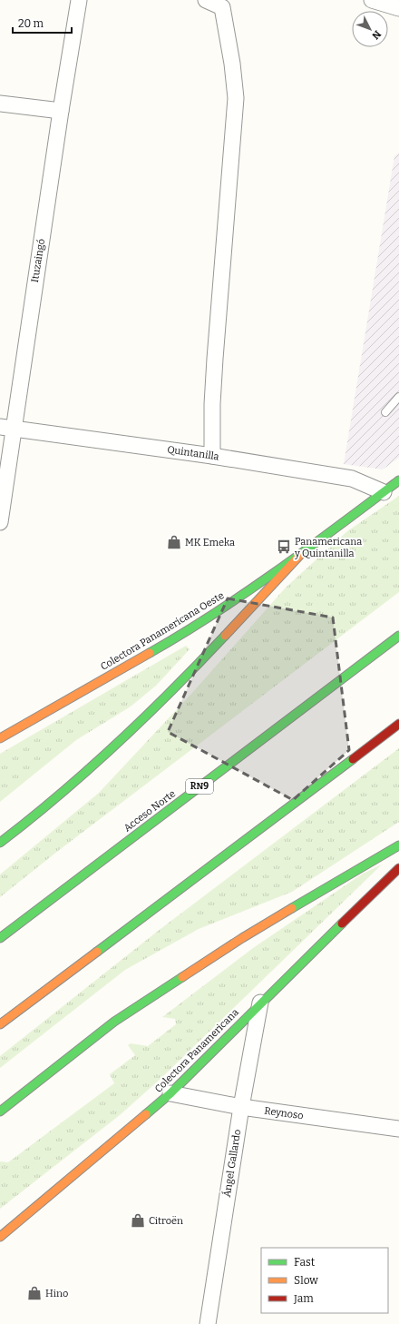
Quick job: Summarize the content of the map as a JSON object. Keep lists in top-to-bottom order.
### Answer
{
  "streets": {
    "main road": [
      "Colectora Panamericana Oeste",
      "RN9",
      "Acceso Norte",
      "Colectora Panamericana"
    ],
    "street": [
      "Ituzaingó",
      "Quintanilla",
      "Reynoso",
      "Ángel Gallardo"
    ]
  },
  "crossings": [
    ["Ituzaingó", "Quintanilla"],
    ["Quintanilla", "Colectora Panamericana Oeste"],
    ["Colectora Panamericana", "Reynoso"],
    ["Colectora Panamericana", "Ángel Gallardo"],
    ["Reynoso", "Ángel Gallardo"]
  ],
  "places": {
    "shop": ["MK Emeka", "Citroën", "Hino"],
    "bus stop": ["Panamericana y Quintanilla"]
  },
  "legend": ["Fast", "Slow", "Jam"],
  "scale_bar": "20 m",
  "north": "bottom right"
}
